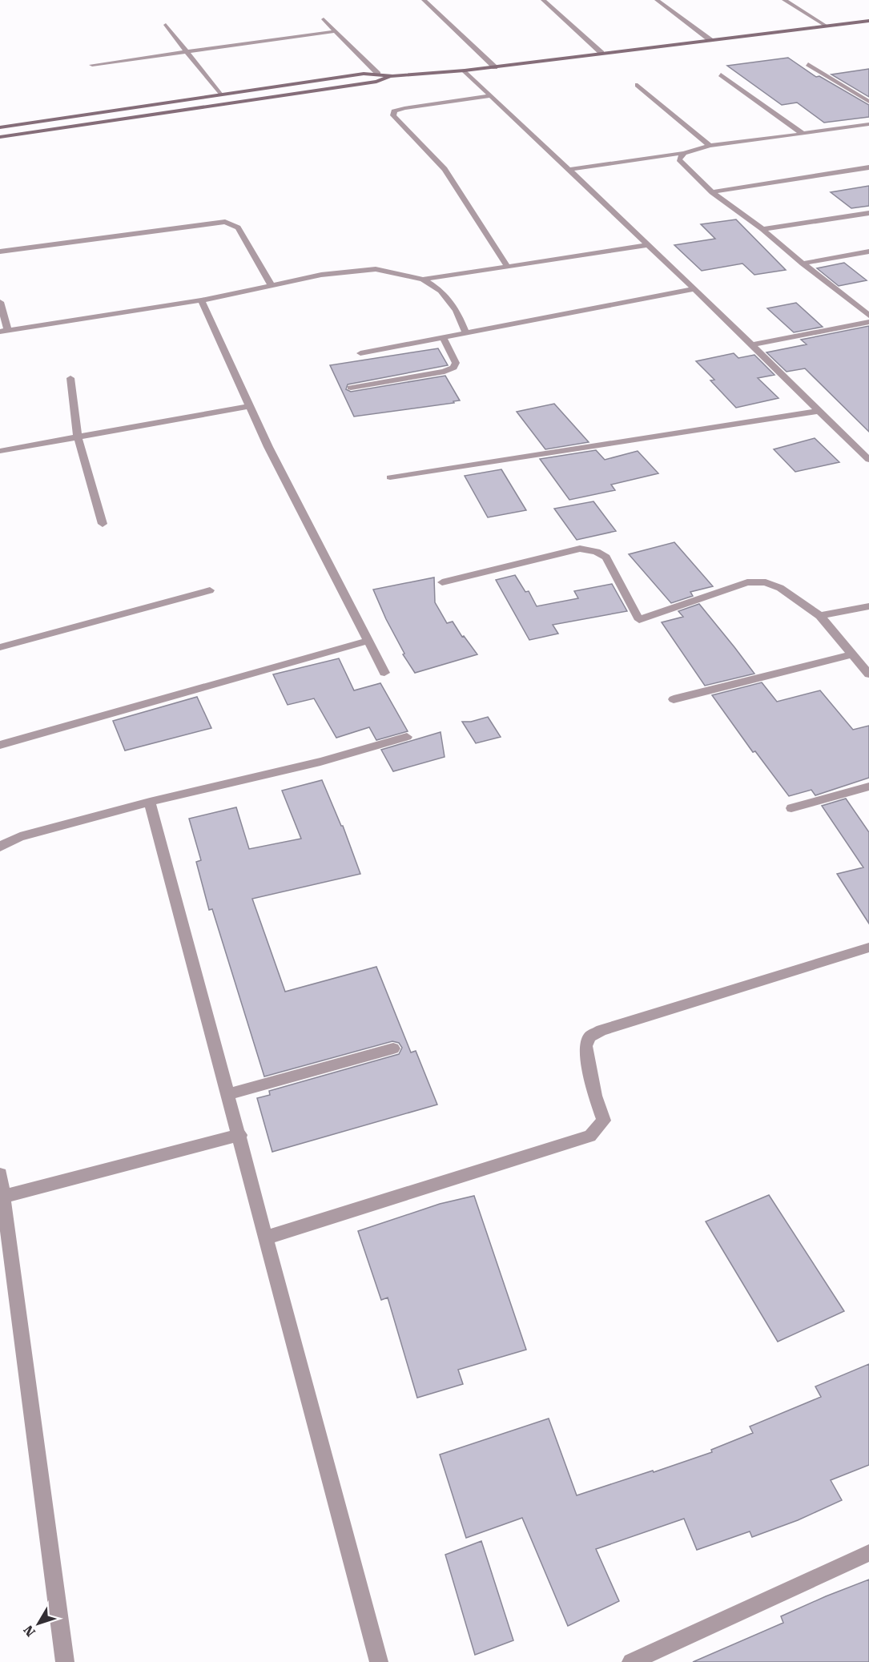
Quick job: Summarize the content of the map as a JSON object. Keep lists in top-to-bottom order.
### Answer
{
  "north": "bottom left"
}
